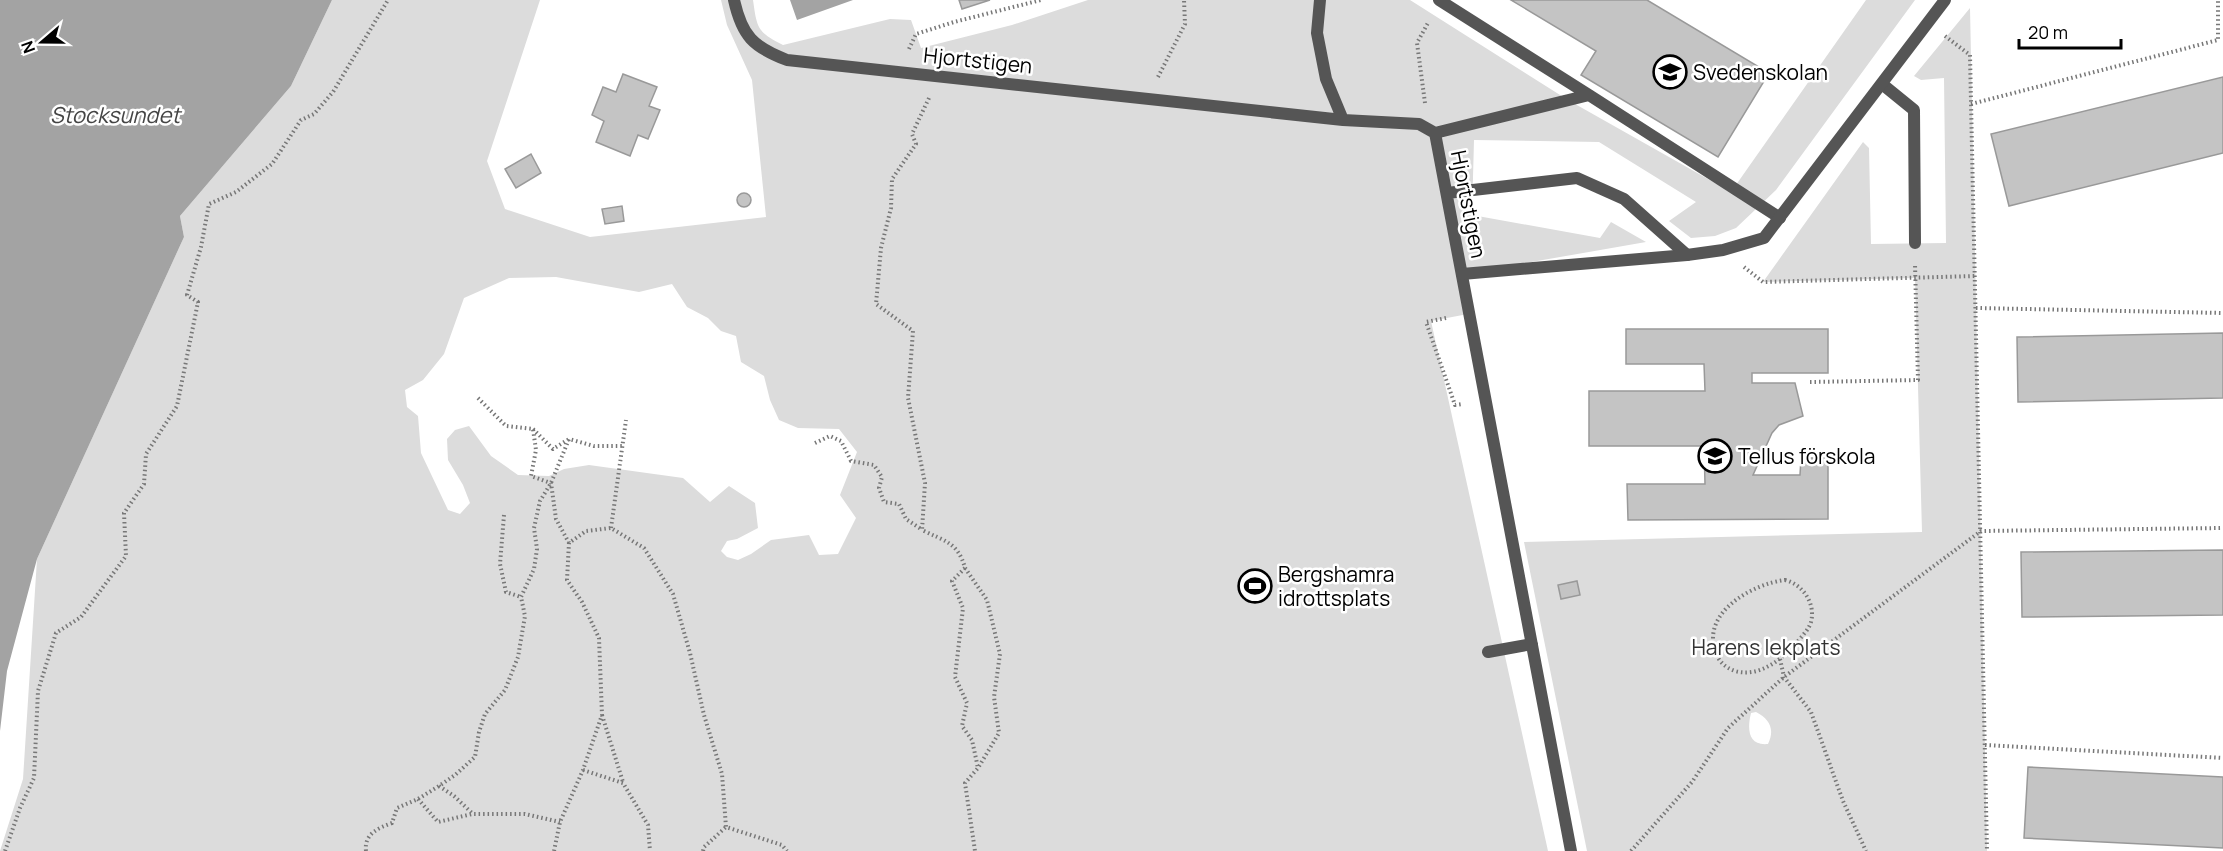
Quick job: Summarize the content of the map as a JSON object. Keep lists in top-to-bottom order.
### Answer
{
  "streets": {
    "street": ["Hjortstigen"]
  },
  "water": ["Stocksundet"],
  "parks": ["Harens lekplats"],
  "places": {
    "school or university": ["Svedenskolan", "Tellus förskola"],
    "sports": ["Bergshamra idrottsplats"]
  },
  "scale_bar": "20 m",
  "north": "left"
}
